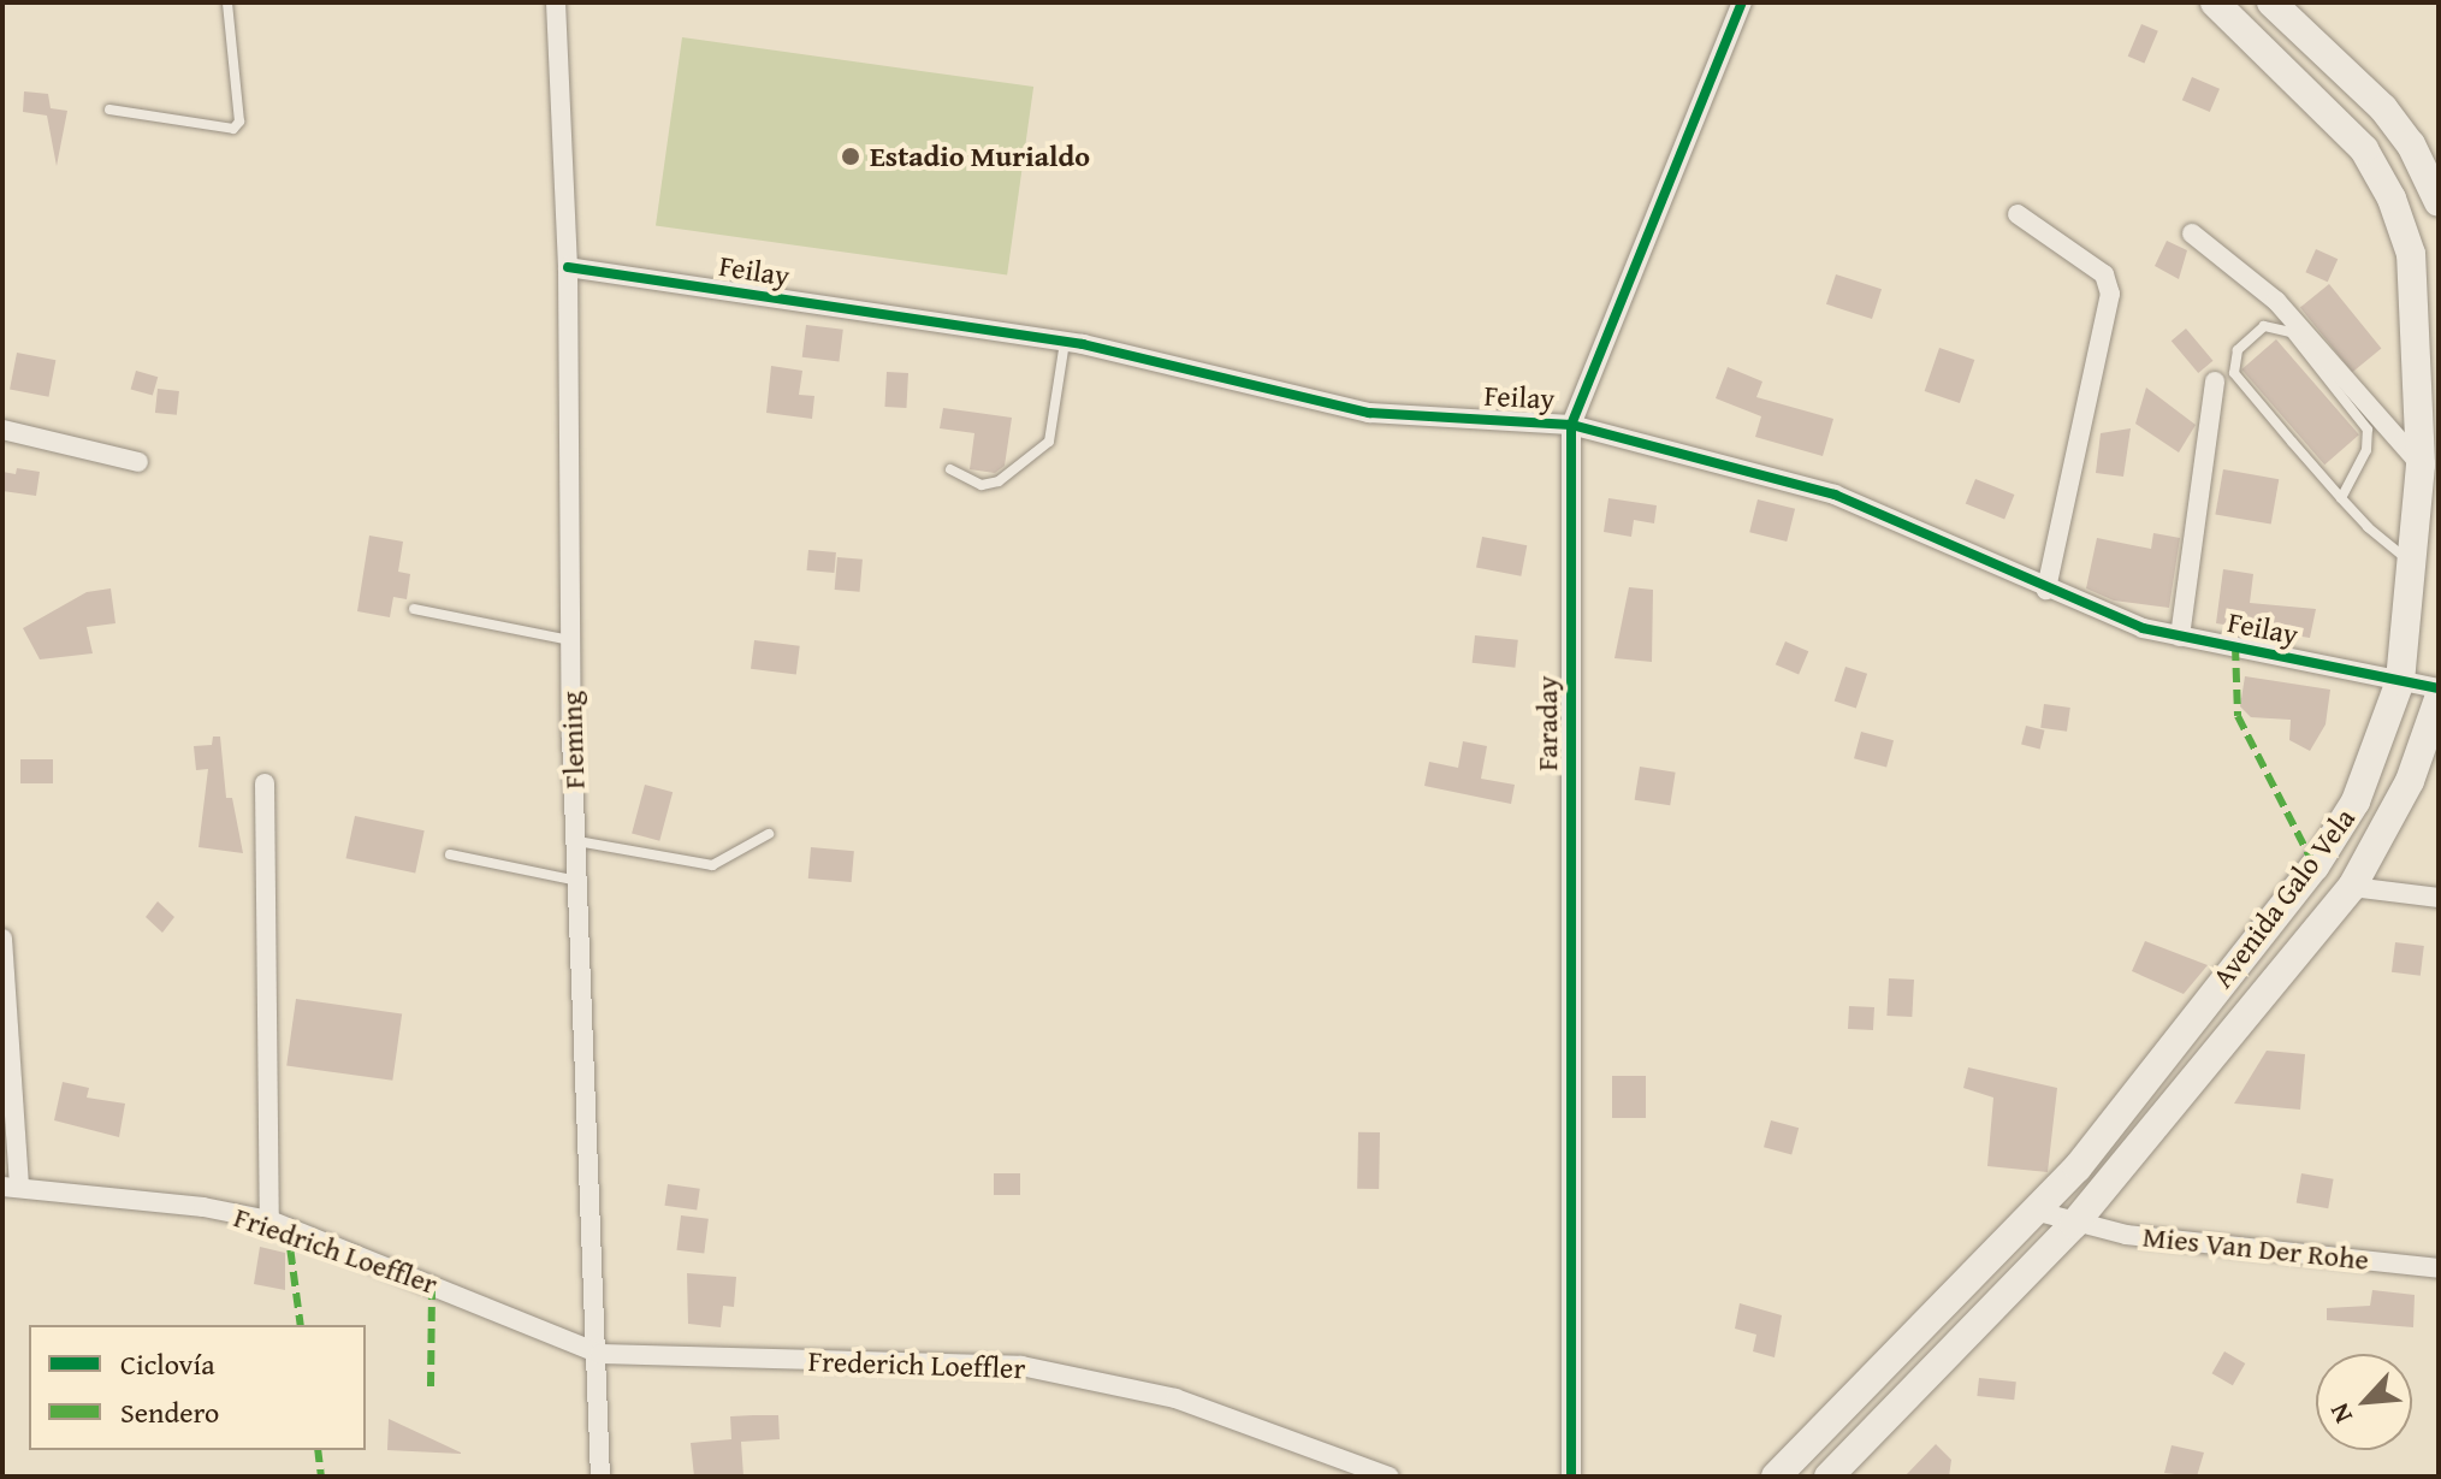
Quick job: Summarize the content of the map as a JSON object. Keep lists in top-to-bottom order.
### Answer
{
  "streets": {
    "main road": ["Avenida Galo Vela"],
    "street": [
      "Feilay",
      "Faraday",
      "Fleming",
      "Mies Van Der Rohe",
      "Friedrich Loeffler",
      "Frederich Loeffler"
    ]
  },
  "crossings": [
    ["Feilay", "Faraday"],
    ["Feilay", "Fleming"],
    ["Feilay", "Avenida Galo Vela"],
    ["Fleming", "Friedrich Loeffler"],
    ["Fleming", "Frederich Loeffler"],
    ["Avenida Galo Vela", "Mies Van Der Rohe"],
    ["Friedrich Loeffler", "Frederich Loeffler"]
  ],
  "places": ["Estadio Murialdo"],
  "legend": ["Ciclovía", "Sendero"],
  "north": "bottom left"
}
